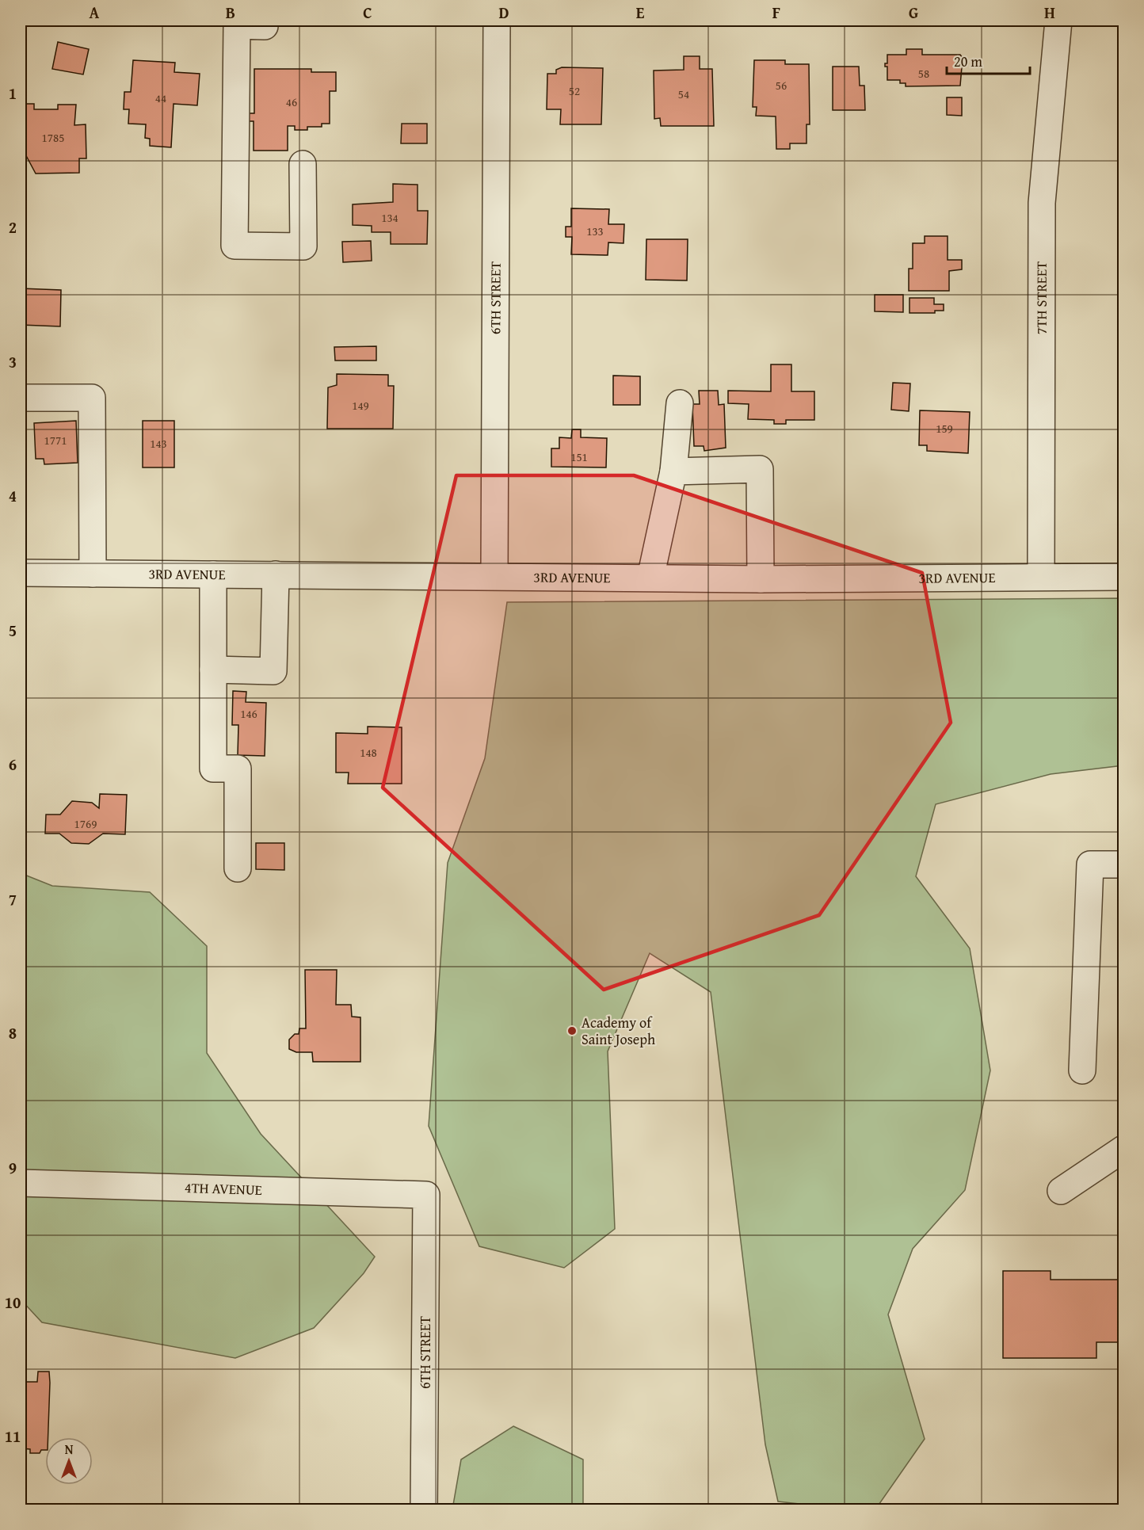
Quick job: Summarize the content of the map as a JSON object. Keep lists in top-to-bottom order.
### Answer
{
  "streets": {
    "street": [
      "6TH STREET",
      "7TH STREET",
      "3RD AVENUE",
      "4TH AVENUE"
    ]
  },
  "crossings": [
    ["6TH STREET", "3RD AVENUE"],
    ["6TH STREET", "4TH AVENUE"],
    ["7TH STREET", "3RD AVENUE"]
  ],
  "places": ["Academy of Saint Joseph"],
  "house_numbers": [
    "58",
    "56",
    "52",
    "54",
    "44",
    "46",
    "1785",
    "134",
    "133",
    "149",
    "159",
    "1771",
    "143",
    "151",
    "146",
    "148",
    "1769"
  ],
  "scale_bar": "20 m",
  "north": "top",
  "grid": {
    "columns": [
      "A",
      "B",
      "C",
      "D",
      "E",
      "F",
      "G",
      "H"
    ],
    "rows": [
      "1",
      "2",
      "3",
      "4",
      "5",
      "6",
      "7",
      "8",
      "9",
      "10",
      "11"
    ]
  }
}
